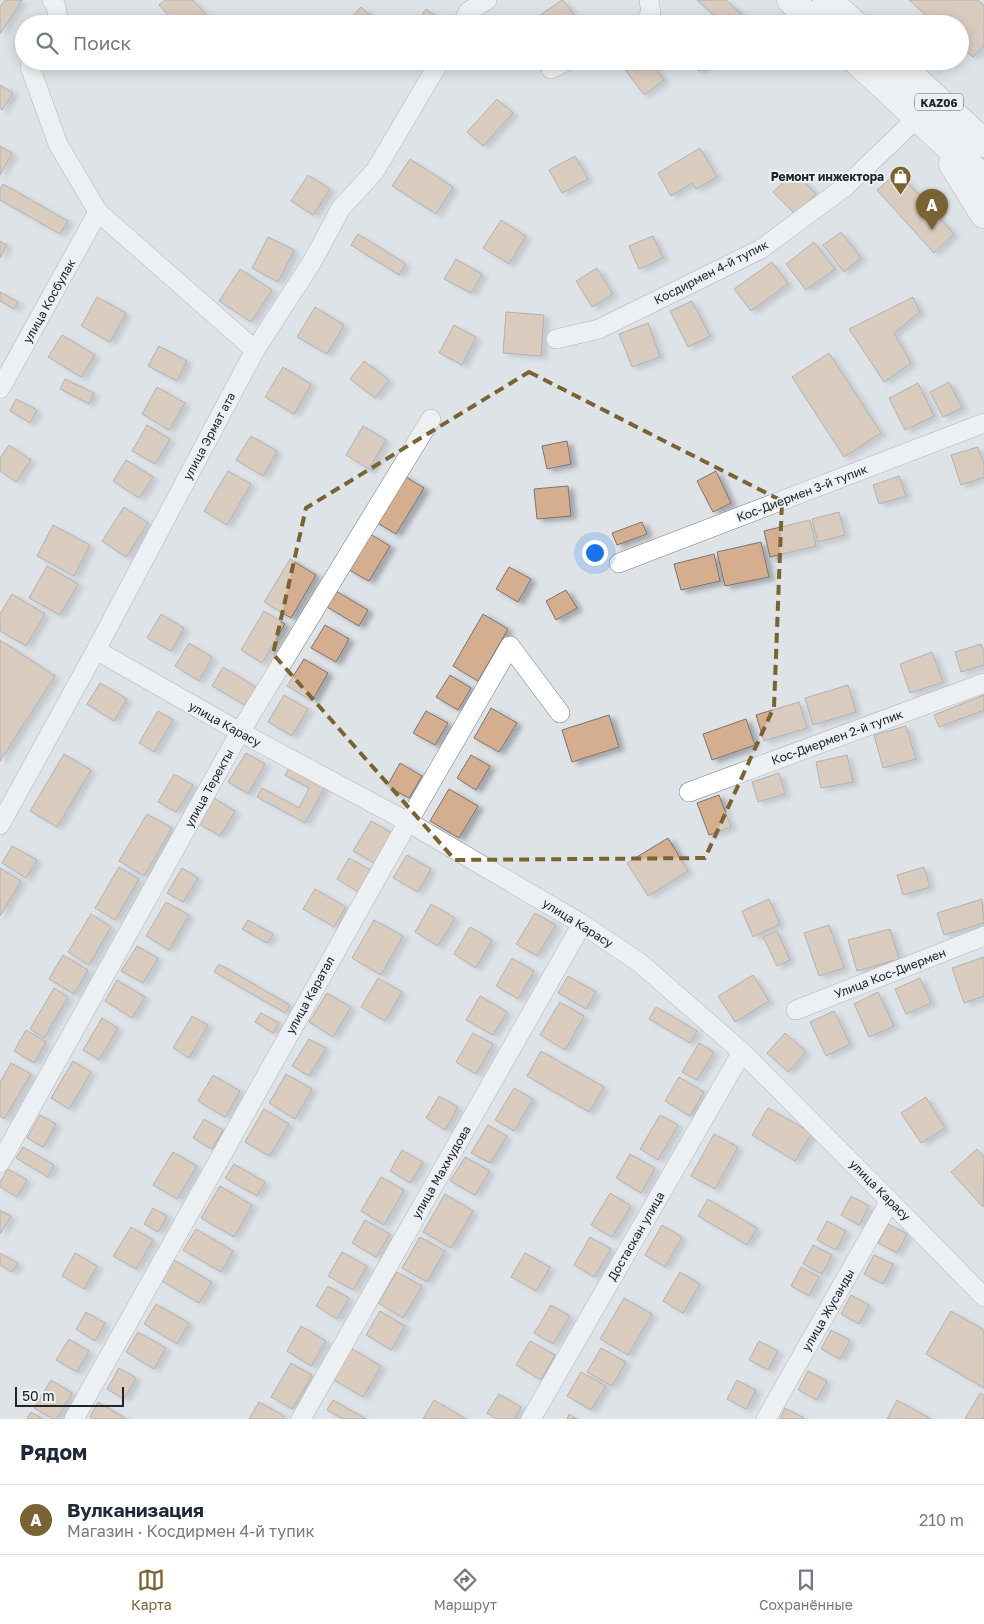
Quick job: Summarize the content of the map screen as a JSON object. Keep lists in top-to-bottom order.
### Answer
{
  "streets": {
    "highway": ["KАZ06"],
    "street": [
      "Косдирмен 4-й тупик",
      "улица Косбулак",
      "улица Эрмат ата",
      "Кос-Диермен 3-й тупик",
      "улица Карасу",
      "Кос-Диермен 2-й тупик",
      "улица Теректы",
      "Улица Кос-Диермен",
      "улица Каратал",
      "улица Махмудова",
      "Достаскан улица",
      "улица Жусанды"
    ]
  },
  "crossings": [
    ["KАZ06", "Косдирмен 4-й тупик"],
    ["улица Эрмат ата", "улица Карасу"],
    ["улица Карасу", "улица Теректы"],
    ["улица Карасу", "улица Каратал"],
    ["улица Карасу", "улица Махмудова"],
    ["улица Карасу", "Достаскан улица"],
    ["улица Карасу", "улица Жусанды"]
  ],
  "places": {
    "shop": ["Ремонт инжектора"]
  },
  "scale_bar": "50 m",
  "page": {
    "search": "Поиск",
    "pins": "A",
    "scale": "50 m",
    "heading": "Рядом",
    "list": [
      {
        "mark": "A",
        "name": "Вулканизация",
        "note": "Магазин · Косдирмен 4-й тупик",
        "value": "210 m"
      }
    ],
    "nav": ["Карта", "Маршрут", "Сохранённые"]
  }
}
